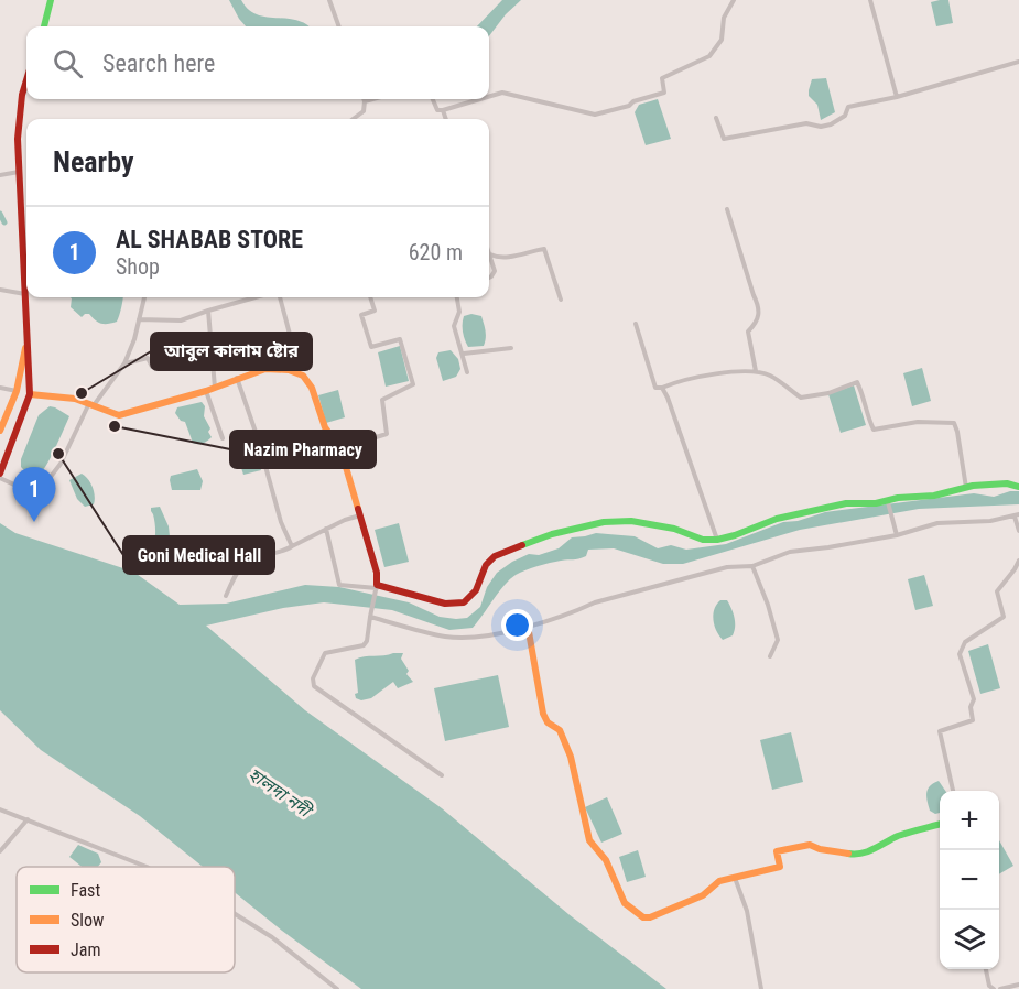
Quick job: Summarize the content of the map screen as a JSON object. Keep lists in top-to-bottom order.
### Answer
{
  "water": ["হালদা নদী"],
  "places": ["আবুল কালাম ষ্টোর", "Nazim Pharmacy", "Goni Medical Hall"],
  "legend": ["Fast", "Slow", "Jam"],
  "page": {
    "search": "Search here",
    "heading": "Nearby",
    "list": [
      {
        "mark": "1",
        "name": "AL SHABAB STORE",
        "note": "Shop",
        "value": "620 m"
      }
    ],
    "pins": "1",
    "map_buttons": ["+", "−"]
  }
}
